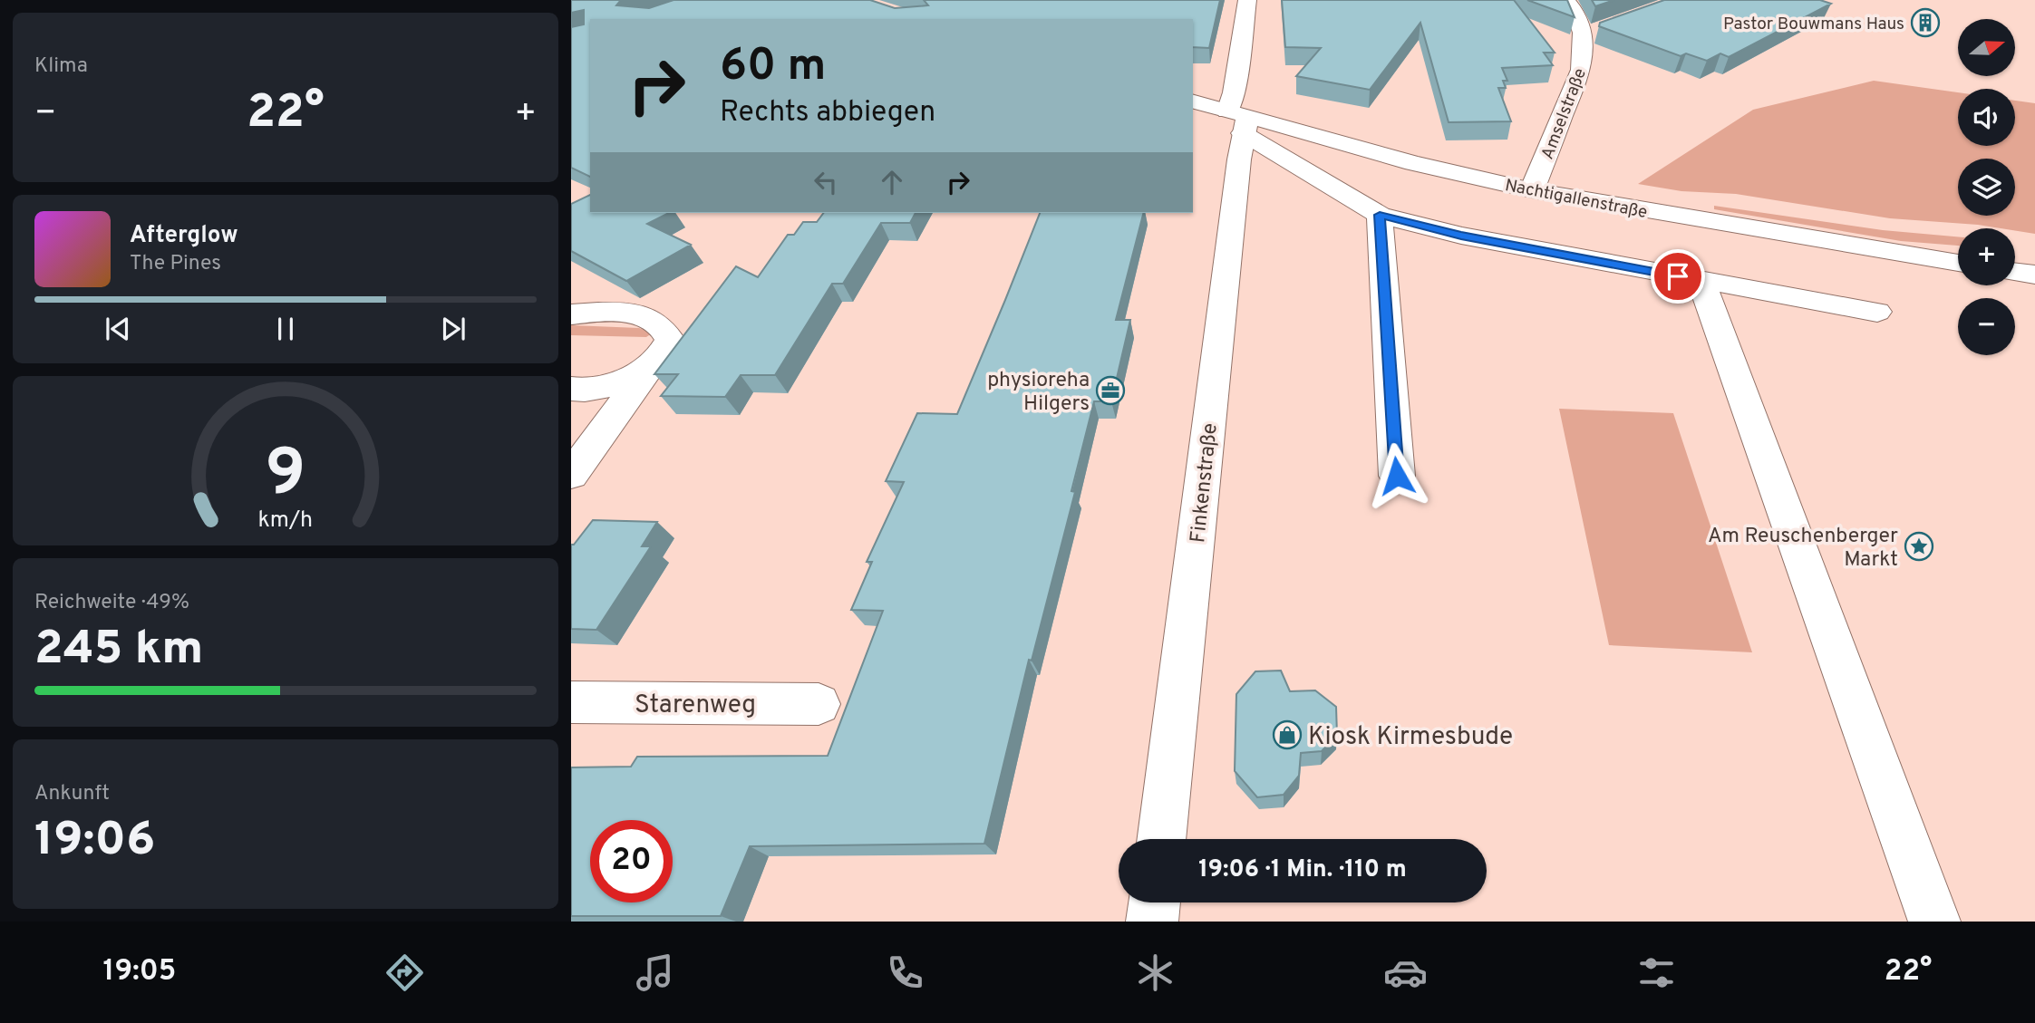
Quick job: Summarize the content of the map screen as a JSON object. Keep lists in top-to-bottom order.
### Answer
{
  "streets": {
    "main road": [
      "Amselstraße",
      "Nachtigallenstraße",
      "Finkenstraße",
      "Starenweg"
    ]
  },
  "crossings": [
    ["Amselstraße", "Nachtigallenstraße"],
    ["Nachtigallenstraße", "Finkenstraße"]
  ],
  "places": {
    "building": ["Pastor Bouwmans Haus"],
    "office": ["physioreha Hilgers"],
    "place": ["Am Reuschenberger Markt"],
    "shop": ["Kiosk Kirmesbude"]
  },
  "north": "right",
  "page": {
    "tile": [
      "Klima",
      ["Reichweite · 49%", "245 km"],
      ["Ankunft", "19:06"]
    ],
    "map_buttons": ["+", "−"],
    "turn": ["60 m", "Rechts abbiegen"],
    "heat": ["−", "22°", "+"],
    "song": ["Afterglow", "The Pines"],
    "limit": "20",
    "trip": "19:06 · 1 Min. · 110 m",
    "tabs": ["19:05", "22°"],
    "gauge": ["9", "km/h"]
  }
}
